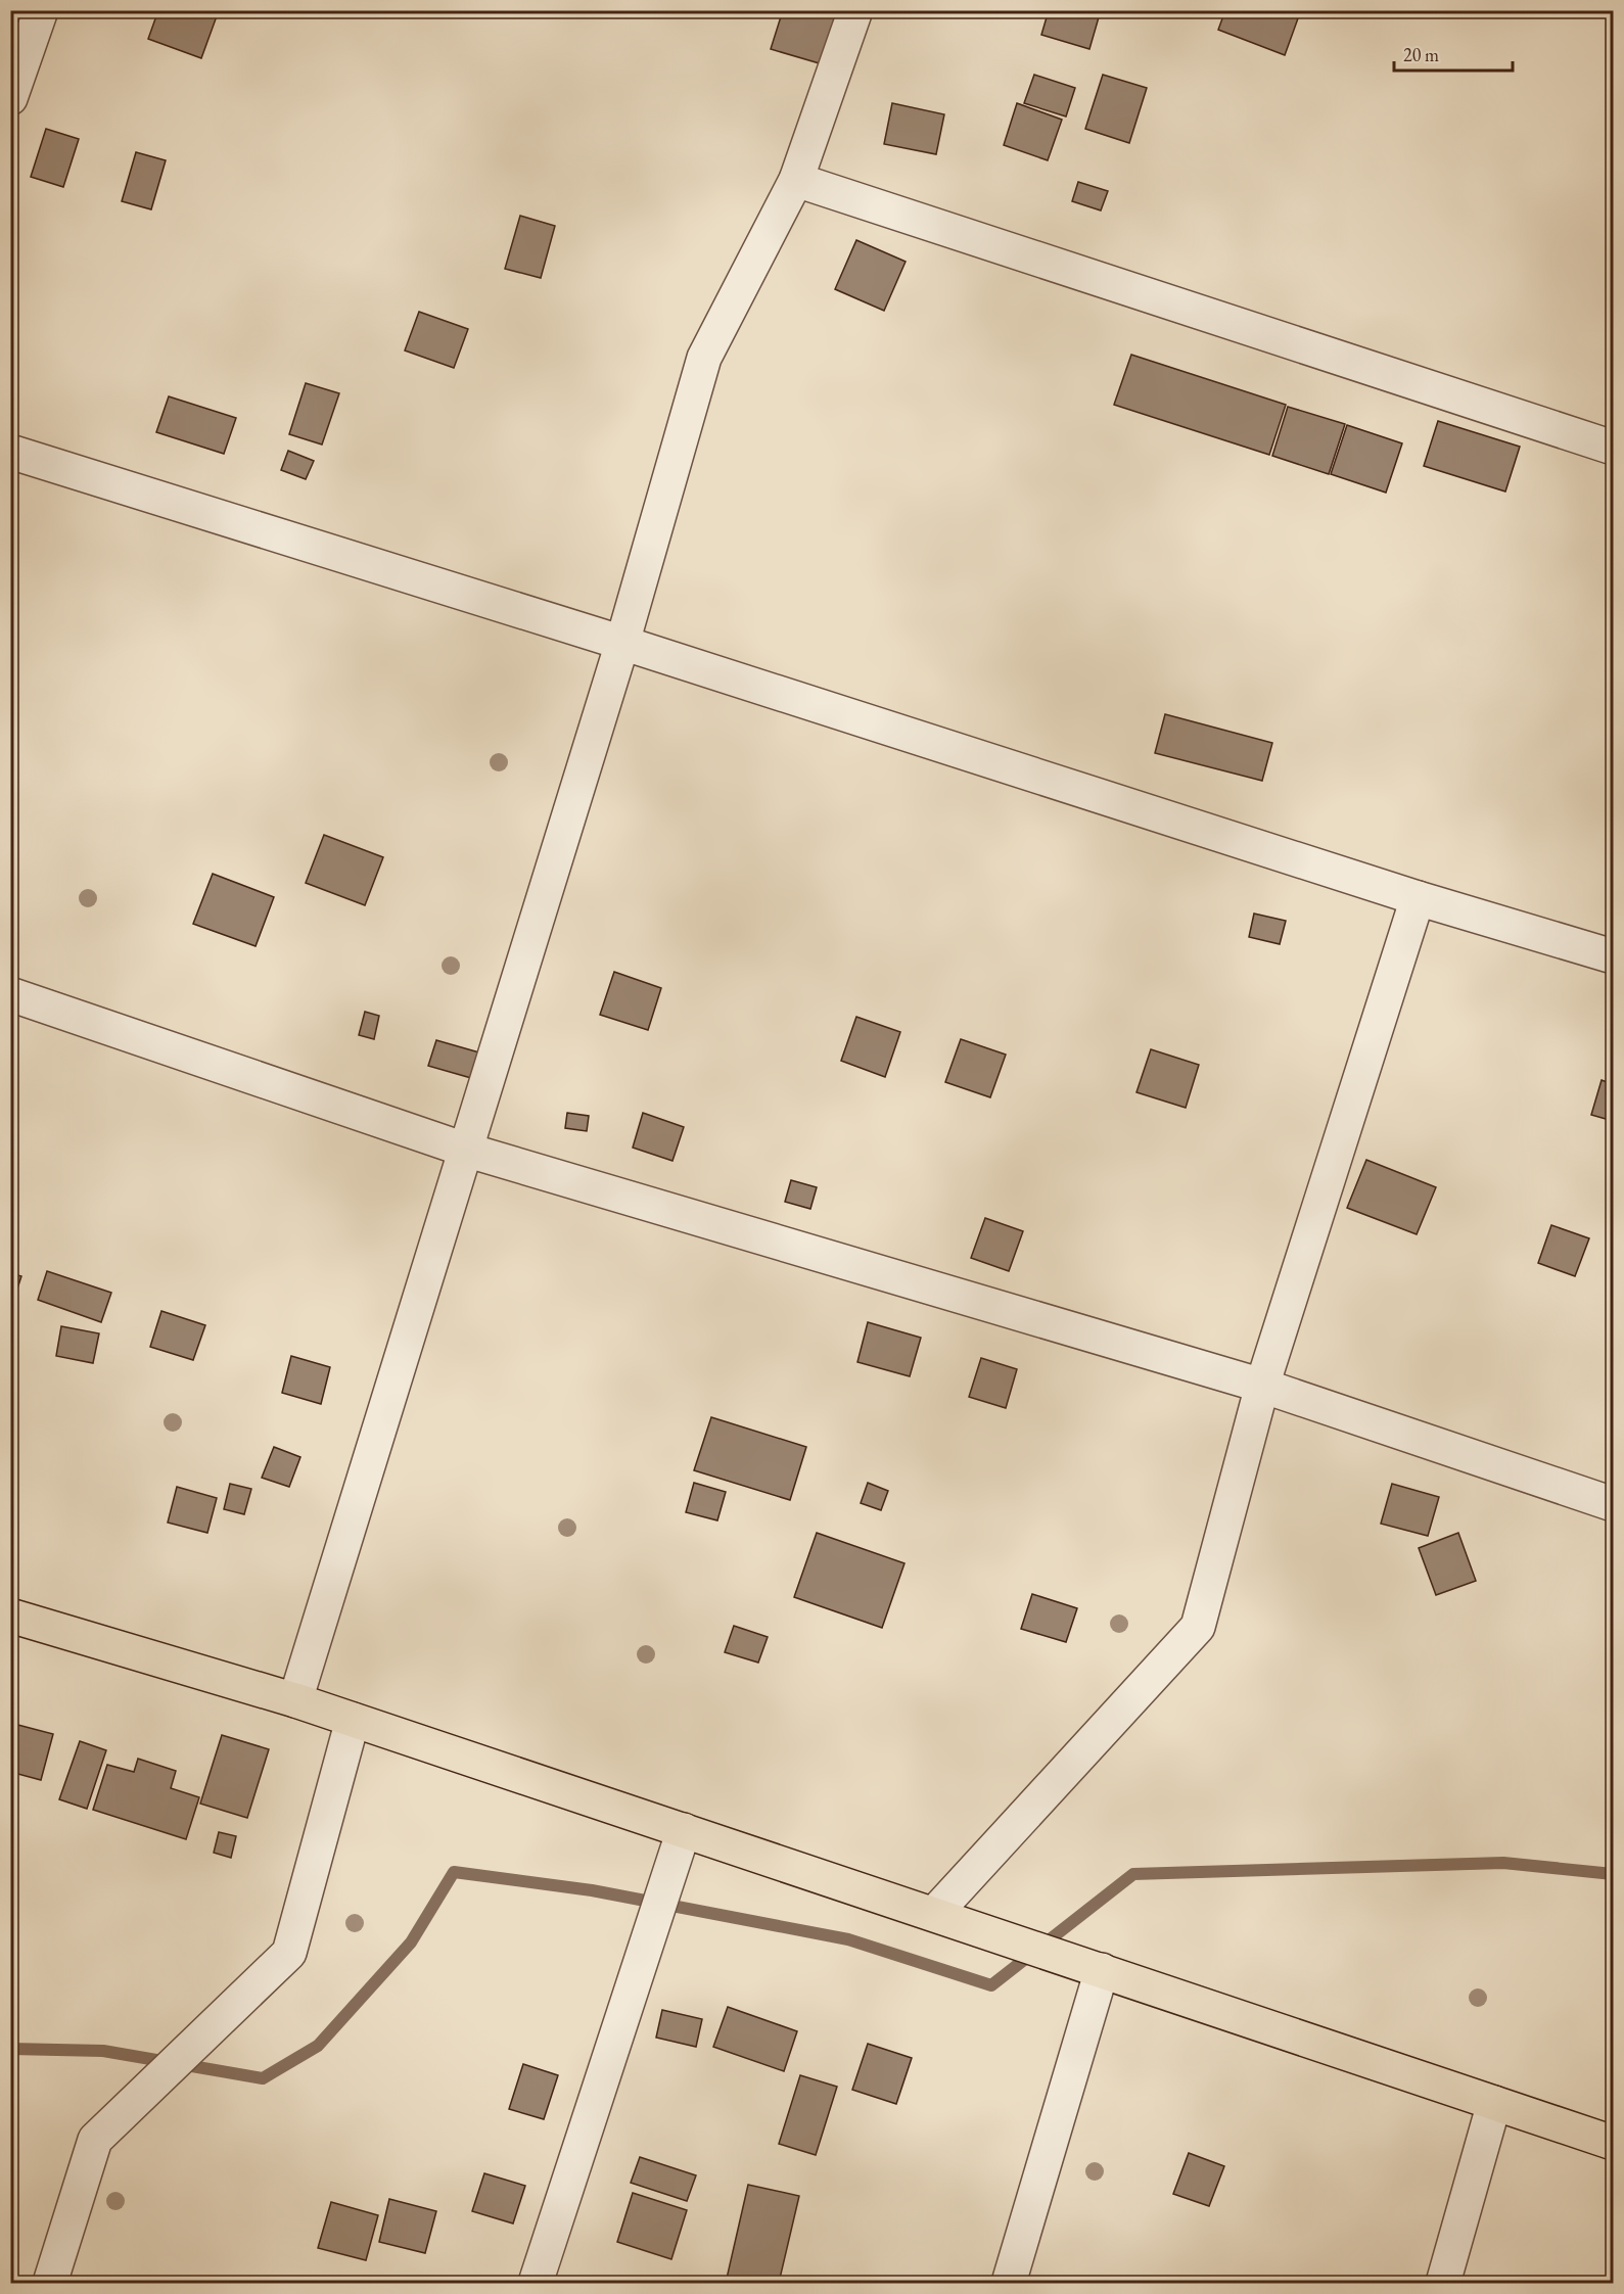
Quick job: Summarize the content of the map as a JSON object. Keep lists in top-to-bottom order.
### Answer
{
  "scale_bar": "20 m"
}
